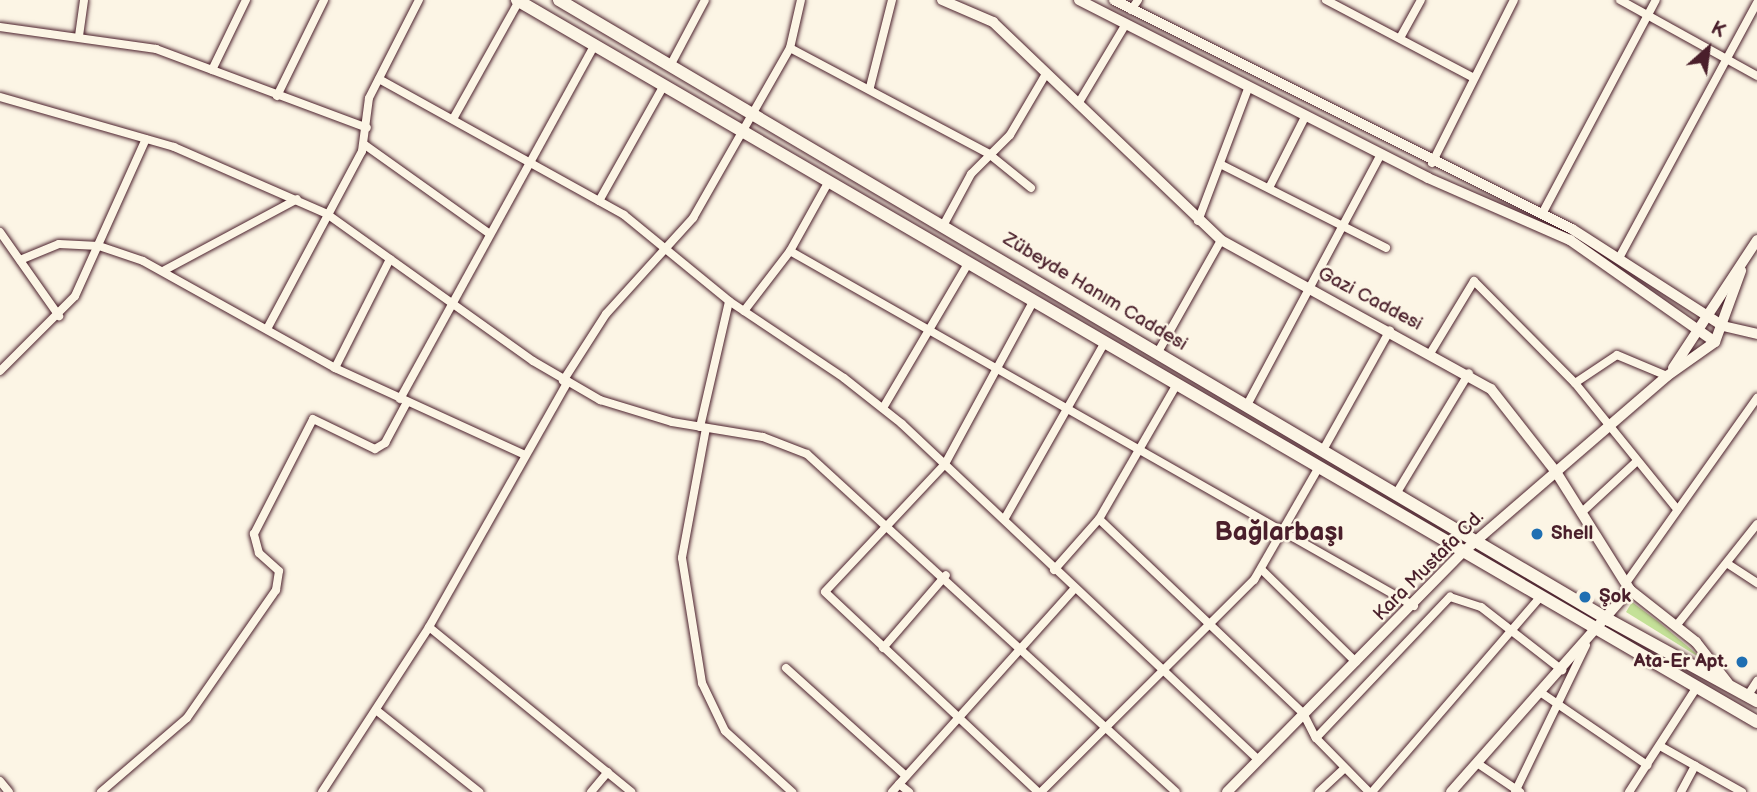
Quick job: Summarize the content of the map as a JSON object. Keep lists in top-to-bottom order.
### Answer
{
  "streets": {
    "main road": ["Zübeyde Hanım Caddesi"],
    "street": ["Gazi Caddesi", "Kara Mustafa Cd."]
  },
  "crossings": [
    ["Zübeyde Hanım Caddesi", "Gazi Caddesi"],
    ["Zübeyde Hanım Caddesi", "Kara Mustafa Cd."],
    ["Gazi Caddesi", "Kara Mustafa Cd."]
  ],
  "districts": ["Bağlarbaşı"],
  "places": ["Shell", "Şok", "Ata-Er Apt."],
  "north": "top right"
}
